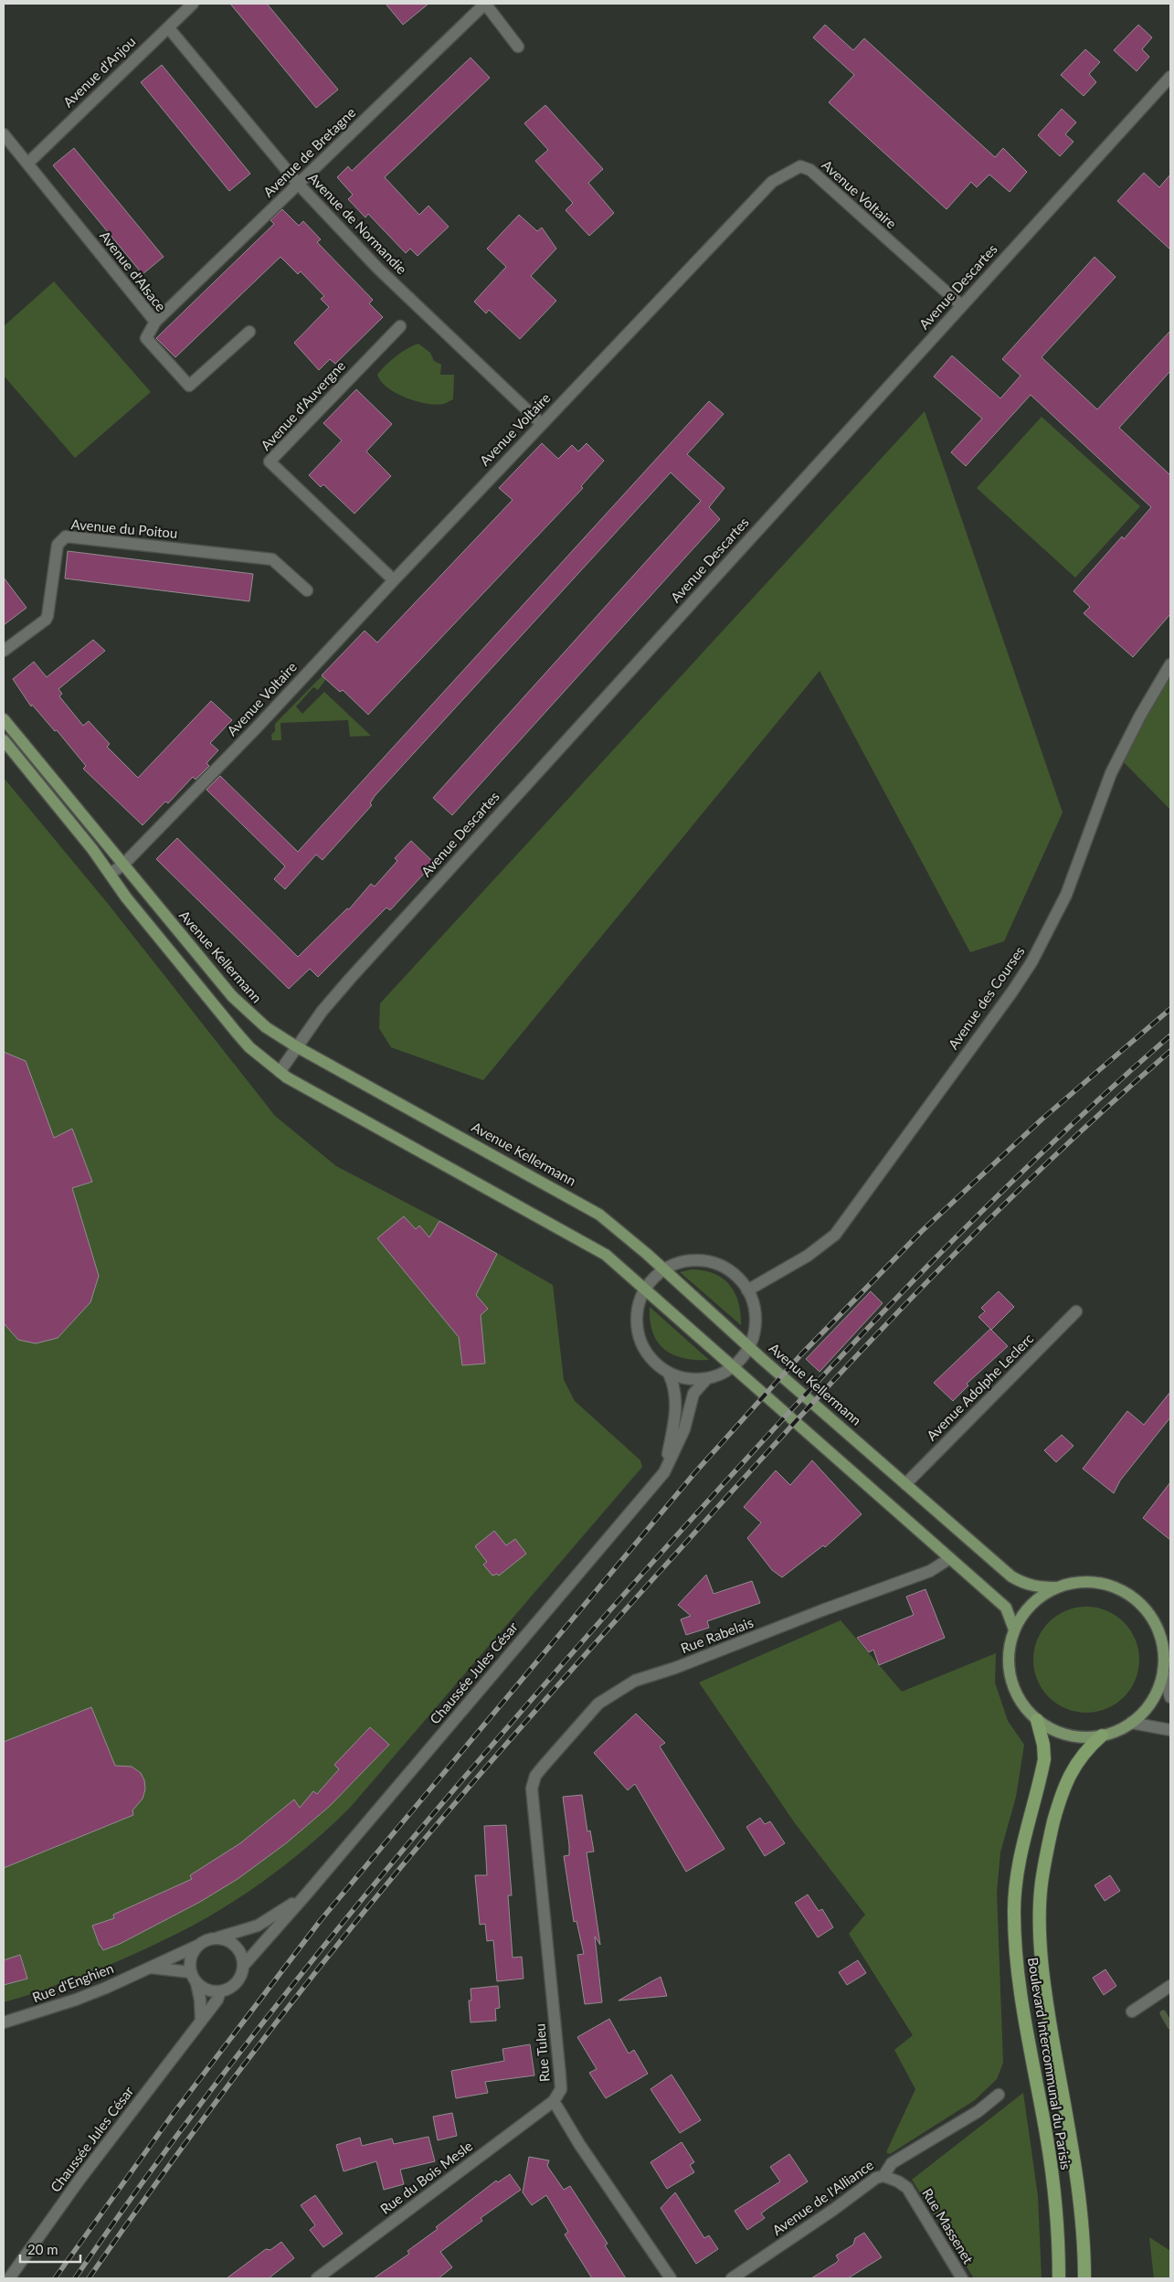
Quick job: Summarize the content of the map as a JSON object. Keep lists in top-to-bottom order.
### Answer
{
  "streets": {
    "highway": ["Boulevard Intercommunal du Parisis"],
    "main road": ["Avenue Kellermann"],
    "street": [
      "Avenue d'Anjou",
      "Avenue de Bretagne",
      "Avenue Voltaire",
      "Avenue de Normandie",
      "Avenue d'Alsace",
      "Avenue Descartes",
      "Avenue d'Auvergne",
      "Avenue du Poitou",
      "Avenue des Courses",
      "Avenue Adolphe Leclerc",
      "Rue Rabelais",
      "Chaussée Jules César",
      "Rue d'Enghien",
      "Rue Tuleu",
      "Rue du Bois Mesle",
      "Avenue de l'Alliance",
      "Rue Massenet"
    ]
  },
  "crossings": [
    ["Avenue d'Anjou", "Avenue de Normandie"],
    ["Avenue d'Anjou", "Avenue d'Alsace"],
    ["Avenue de Bretagne", "Avenue de Normandie"],
    ["Avenue de Bretagne", "Avenue d'Alsace"],
    ["Avenue Voltaire", "Avenue de Normandie"],
    ["Avenue Voltaire", "Avenue Descartes"],
    ["Avenue Voltaire", "Avenue d'Auvergne"],
    ["Avenue Voltaire", "Avenue Kellermann"],
    ["Avenue Descartes", "Avenue Kellermann"],
    ["Avenue Kellermann", "Avenue Adolphe Leclerc"],
    ["Avenue Kellermann", "Boulevard Intercommunal du Parisis"],
    ["Rue Rabelais", "Rue Tuleu"],
    ["Chaussée Jules César", "Rue d'Enghien"],
    ["Rue Tuleu", "Rue du Bois Mesle"],
    ["Avenue de l'Alliance", "Rue Massenet"]
  ],
  "scale_bar": "20 m"
}
